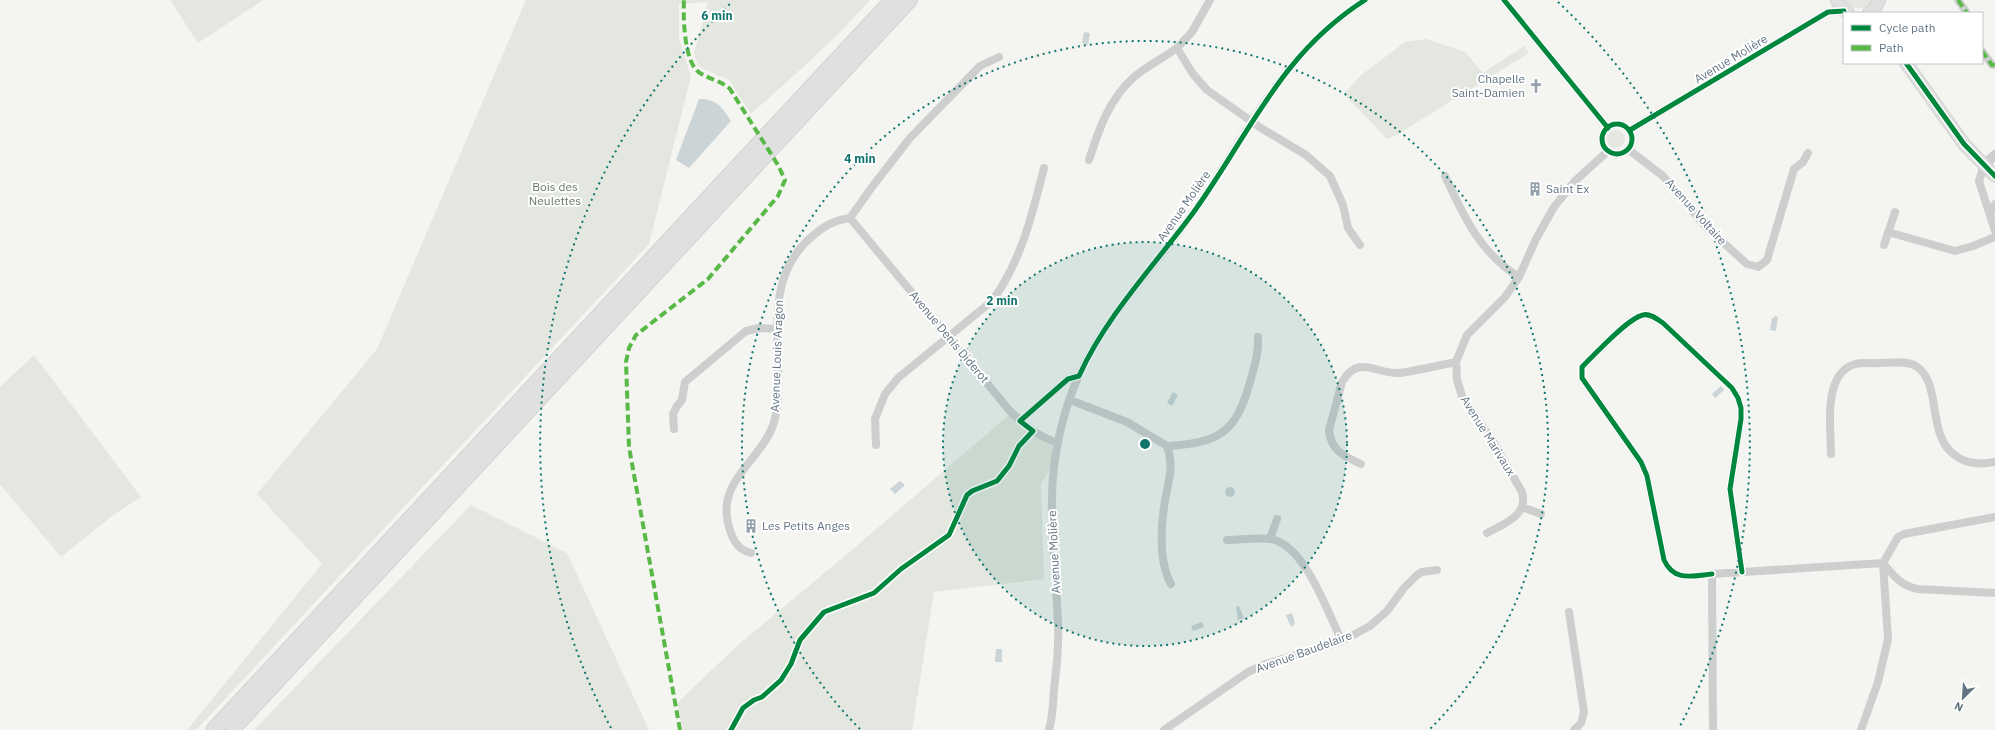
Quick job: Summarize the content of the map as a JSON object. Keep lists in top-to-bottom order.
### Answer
{
  "streets": {
    "street": [
      "Avenue Molière",
      "Avenue Voltaire",
      "Avenue Denis Diderot",
      "Avenue Louis Aragon",
      "Avenue Marivaux",
      "Avenue Baudelaire"
    ]
  },
  "crossings": [
    ["Avenue Molière", "Avenue Voltaire"],
    ["Avenue Molière", "Avenue Denis Diderot"],
    ["Avenue Molière", "Avenue Marivaux"],
    ["Avenue Voltaire", "Avenue Marivaux"],
    ["Avenue Denis Diderot", "Avenue Louis Aragon"]
  ],
  "parks": ["Bois des Neulettes"],
  "places": {
    "church": ["Chapelle Saint-Damien"],
    "building": ["Saint Ex", "Les Petits Anges"]
  },
  "legend": ["Cycle path", "Path"],
  "north": "bottom left",
  "rings": ["6 min", "4 min", "2 min"]
}
